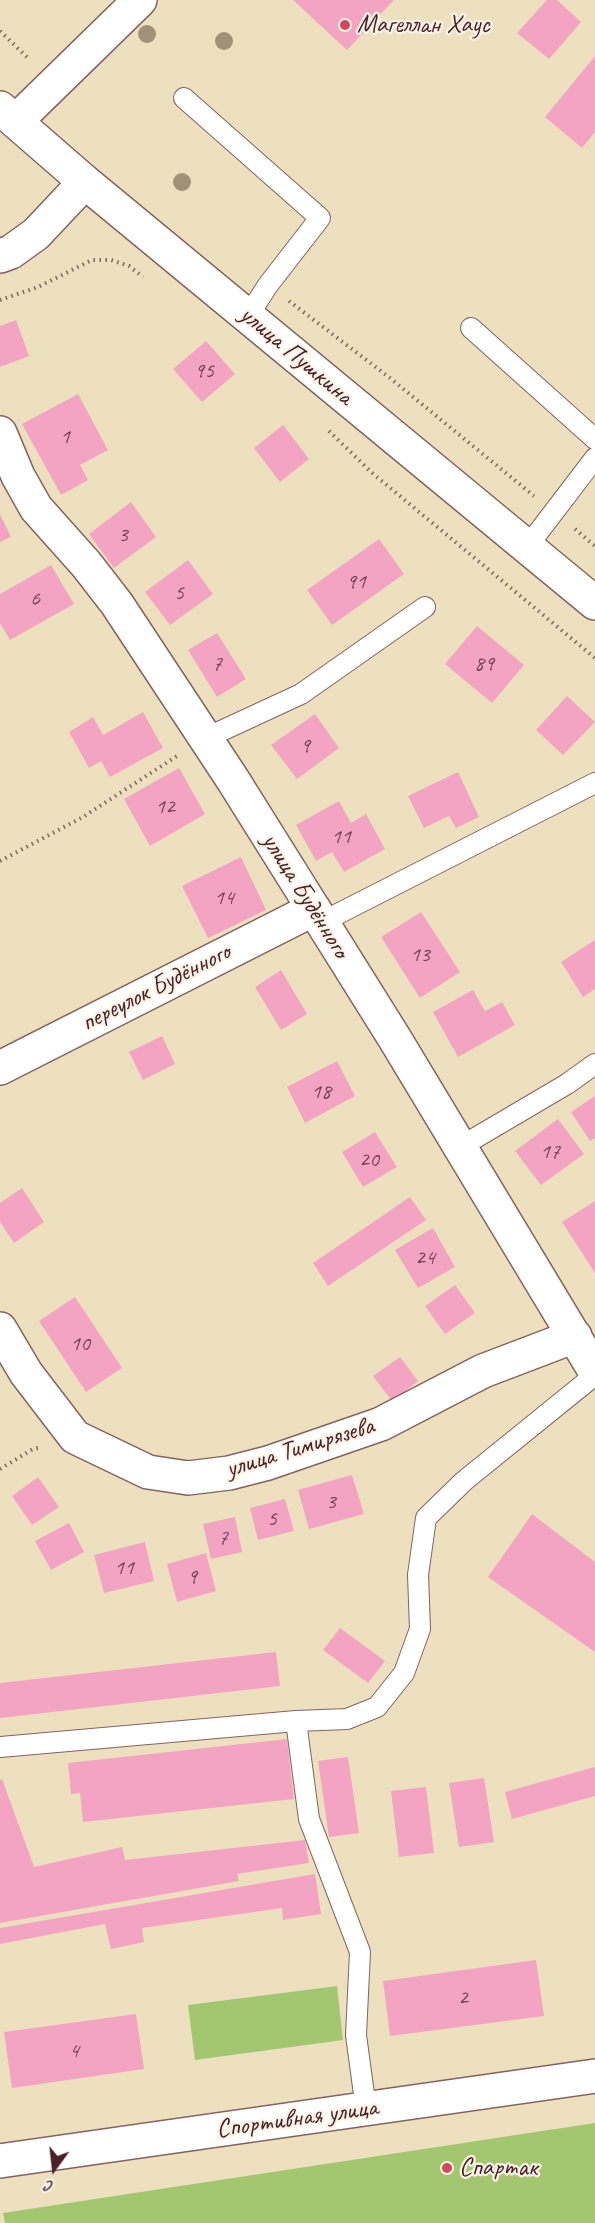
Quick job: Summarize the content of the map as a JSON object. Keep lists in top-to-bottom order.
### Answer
{
  "streets": {
    "street": [
      "улица Пушкина",
      "улица Будённого",
      "переулок Будённого",
      "улица Тимирязева",
      "Спортивная улица"
    ]
  },
  "crossings": [
    ["улица Будённого", "переулок Будённого"],
    ["улица Будённого", "улица Тимирязева"]
  ],
  "places": ["Магеллан Хаус", "Спартак"],
  "house_numbers": [
    "95",
    "1",
    "3",
    "91",
    "5",
    "6",
    "7",
    "89",
    "9",
    "12",
    "11",
    "14",
    "13",
    "18",
    "17",
    "20",
    "24",
    "10",
    "3",
    "5",
    "7",
    "11",
    "9",
    "2",
    "4"
  ],
  "north": "bottom"
}
